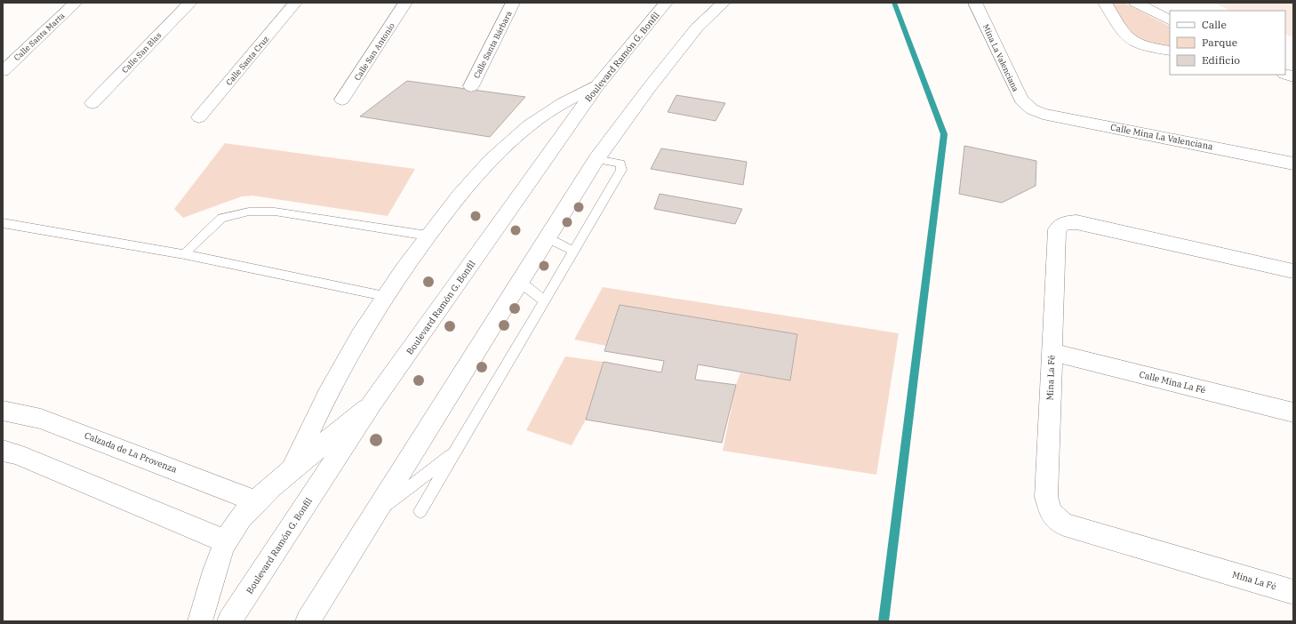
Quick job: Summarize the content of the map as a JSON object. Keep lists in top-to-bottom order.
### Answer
{
  "streets": {
    "street": [
      "Calle Santa Marta",
      "Calle Santa Bárbara",
      "Calle San Antonio",
      "Calle San Blas",
      "Boulevard Ramón G. Bonfil",
      "Mina La Valenciana",
      "Calle Santa Cruz",
      "Calle Mina La Valenciana",
      "Mina La Fé",
      "Calle Mina La Fé",
      "Calzada de La Provenza"
    ]
  },
  "crossings": [
    ["Mina La Valenciana", "Calle Mina La Valenciana"],
    ["Mina La Fé", "Calle Mina La Fé"]
  ],
  "legend": ["Calle", "Parque", "Edificio"]
}
